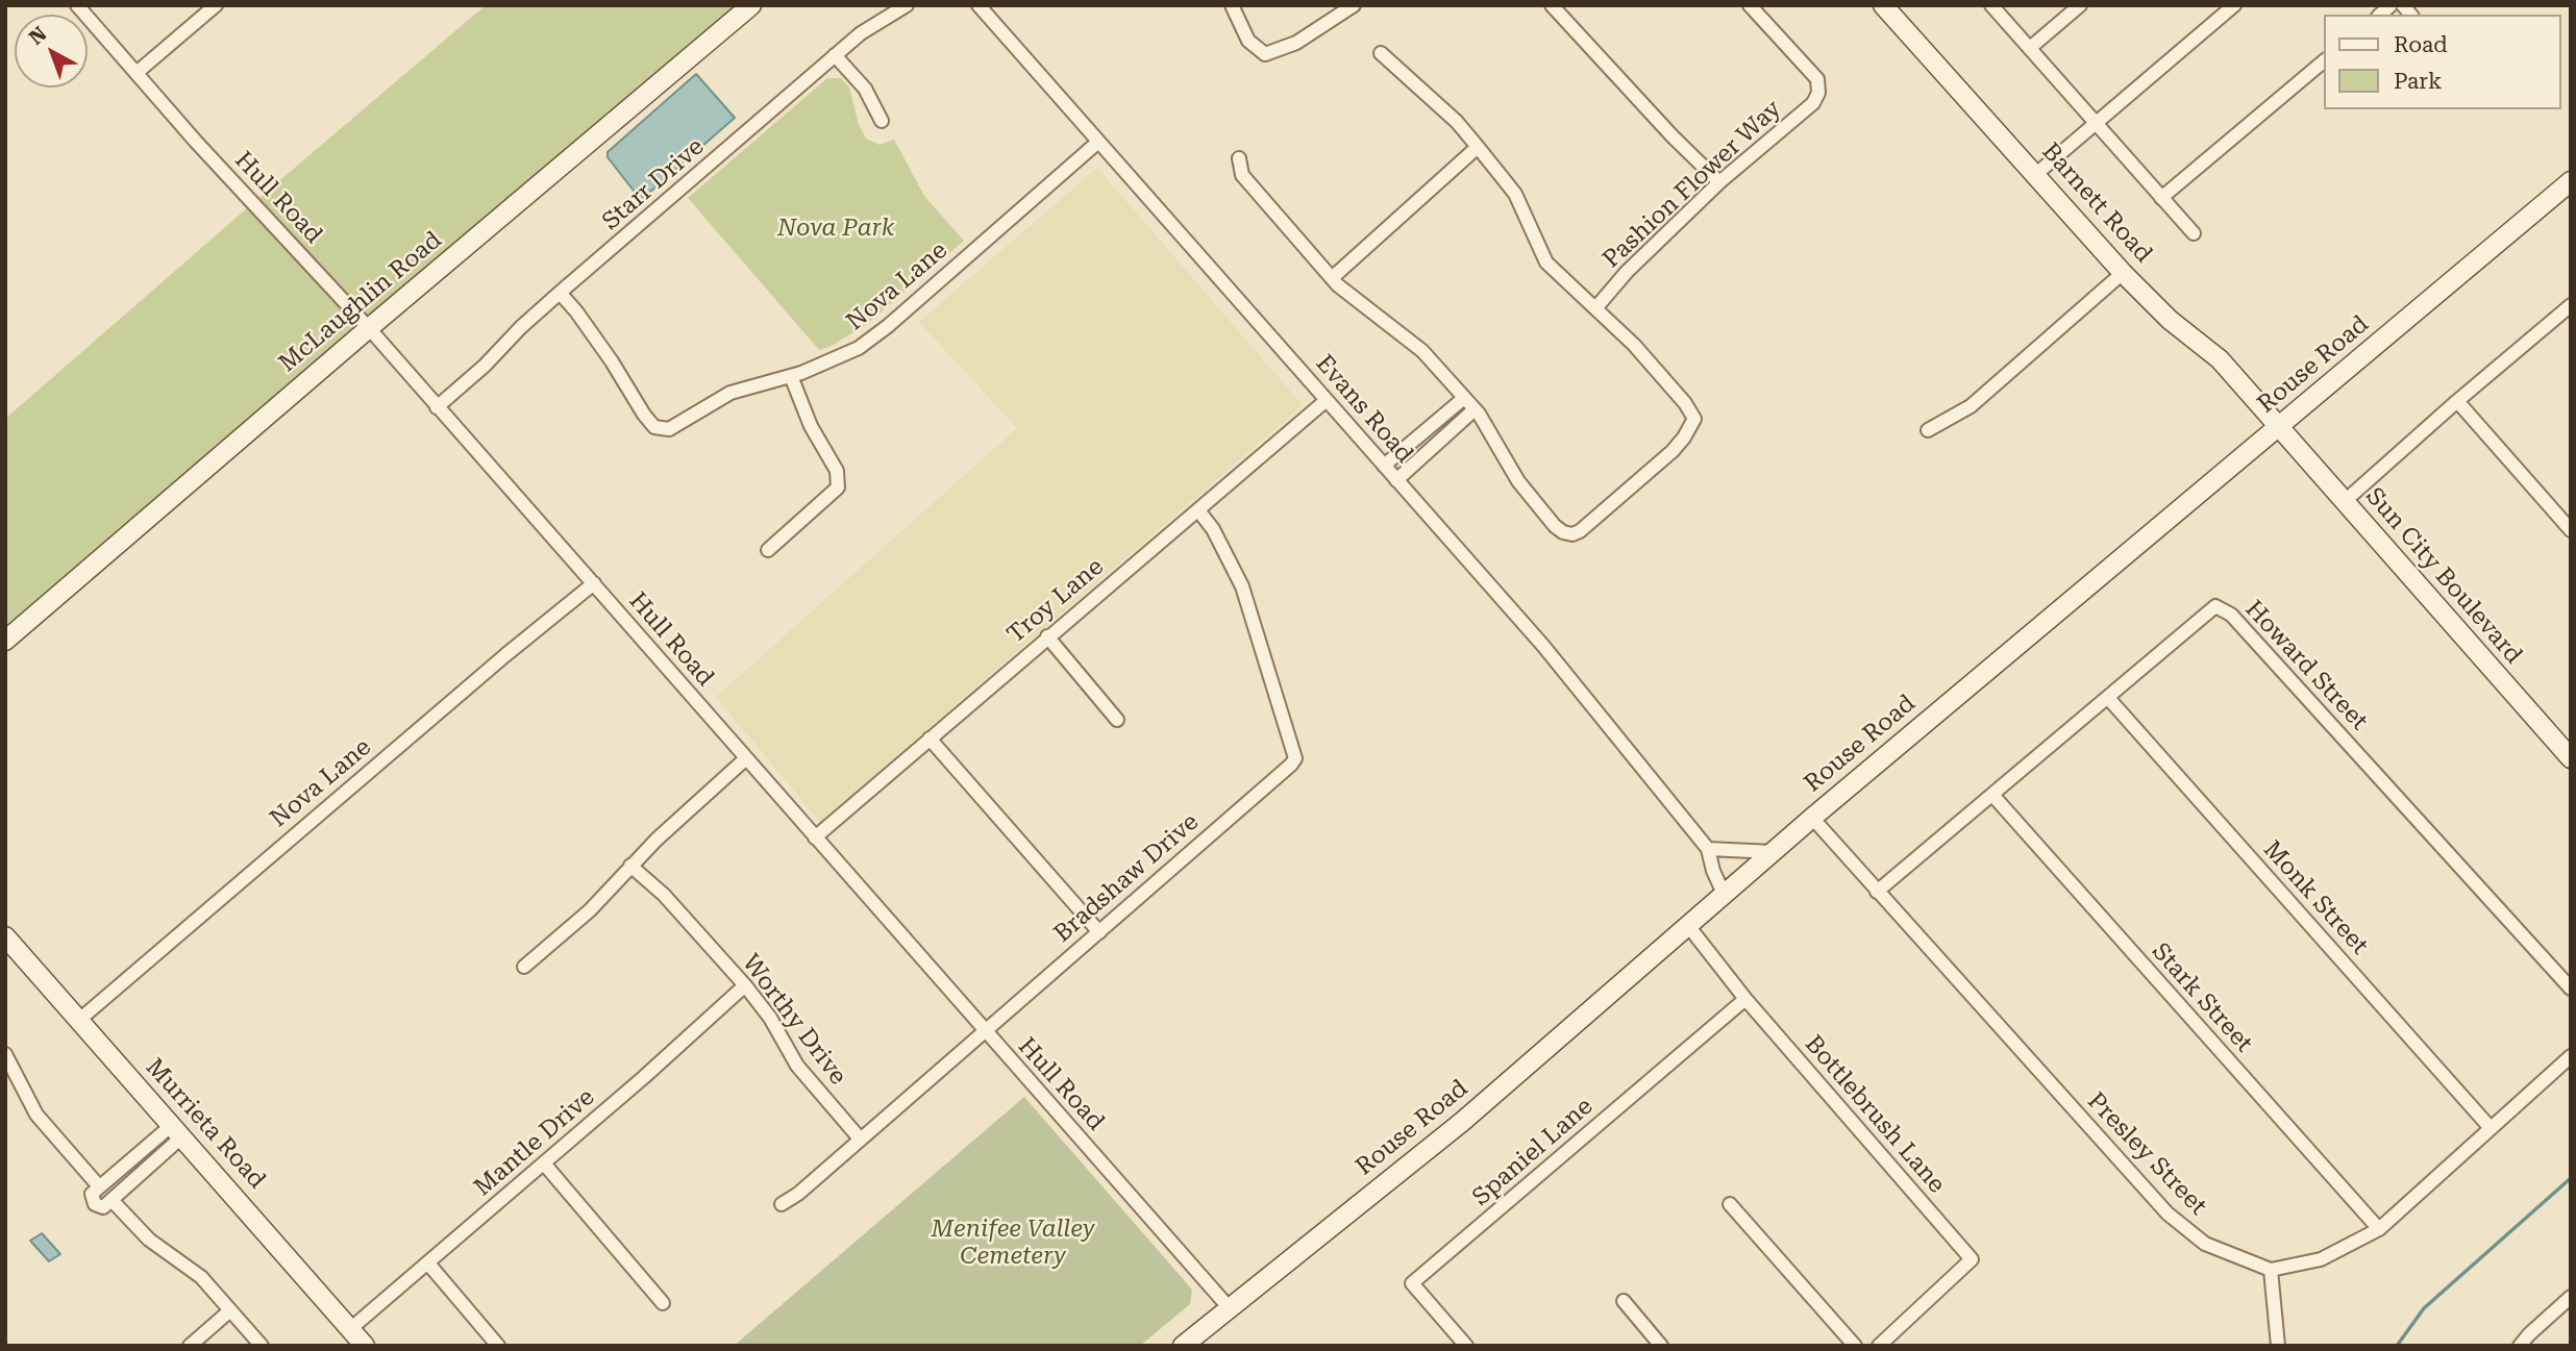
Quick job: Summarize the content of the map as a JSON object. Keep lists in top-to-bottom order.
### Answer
{
  "streets": {
    "street": [
      "Starr Drive",
      "Pashion Flower Way",
      "Hull Road",
      "Barnett Road",
      "Nova Lane",
      "McLaughlin Road",
      "Rouse Road",
      "Evans Road",
      "Sun City Boulevard",
      "Troy Lane",
      "Howard Street",
      "Bradshaw Drive",
      "Monk Street",
      "Stark Street",
      "Worthy Drive",
      "Bottlebrush Lane",
      "Murrieta Road",
      "Mantle Drive",
      "Spaniel Lane",
      "Presley Street"
    ]
  },
  "crossings": [
    ["Starr Drive", "Hull Road"],
    ["Starr Drive", "Nova Lane"],
    ["Hull Road", "Nova Lane"],
    ["Hull Road", "McLaughlin Road"],
    ["Hull Road", "Rouse Road"],
    ["Hull Road", "Troy Lane"],
    ["Hull Road", "Bradshaw Drive"],
    ["Barnett Road", "Rouse Road"],
    ["Barnett Road", "Sun City Boulevard"],
    ["Nova Lane", "Evans Road"],
    ["Nova Lane", "Murrieta Road"],
    ["Rouse Road", "Evans Road"],
    ["Rouse Road", "Sun City Boulevard"],
    ["Rouse Road", "Bottlebrush Lane"],
    ["Rouse Road", "Presley Street"],
    ["Evans Road", "Troy Lane"],
    ["Troy Lane", "Bradshaw Drive"],
    ["Howard Street", "Monk Street"],
    ["Howard Street", "Stark Street"],
    ["Howard Street", "Presley Street"],
    ["Bradshaw Drive", "Worthy Drive"],
    ["Worthy Drive", "Mantle Drive"],
    ["Bottlebrush Lane", "Spaniel Lane"],
    ["Murrieta Road", "Mantle Drive"]
  ],
  "parks": ["Nova Park", "Menifee Valley Cemetery"],
  "legend": ["Road", "Park"],
  "north": "top left"
}
